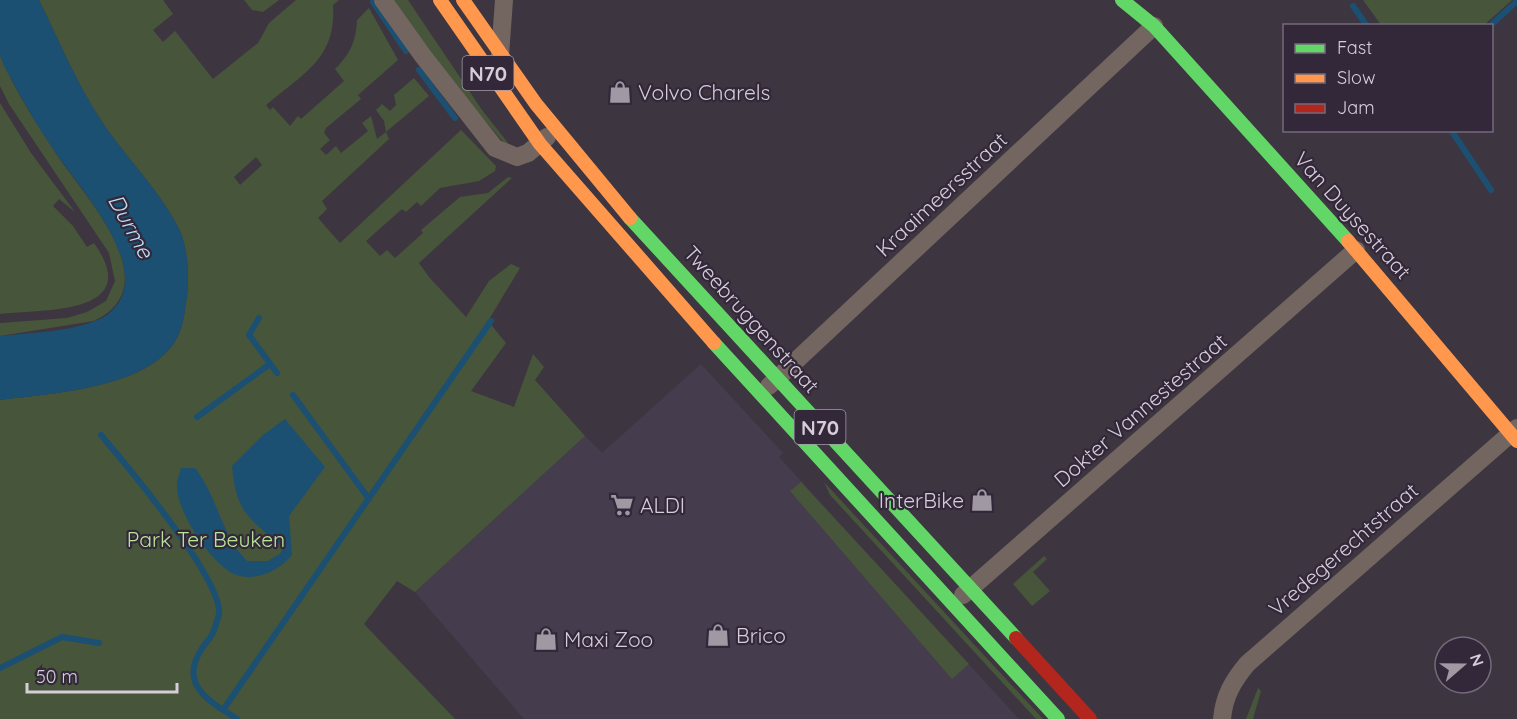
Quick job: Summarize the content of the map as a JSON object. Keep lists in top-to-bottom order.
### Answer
{
  "streets": {
    "main road": ["N70", "Van Duysestraat", "Tweebruggenstraat"],
    "street": ["Kraaimeersstraat", "Dokter Vannestestraat", "Vredegerechtstraat"]
  },
  "crossings": [
    ["Kraaimeersstraat", "Van Duysestraat"],
    ["Kraaimeersstraat", "Tweebruggenstraat"],
    ["Van Duysestraat", "Dokter Vannestestraat"],
    ["Van Duysestraat", "Vredegerechtstraat"],
    ["Tweebruggenstraat", "Dokter Vannestestraat"]
  ],
  "water": ["Durme"],
  "parks": ["Park Ter Beuken"],
  "places": {
    "shop": [
      "Volvo Charels",
      "InterBike",
      "Brico",
      "Maxi Zoo"
    ],
    "supermarket": ["ALDI"]
  },
  "legend": ["Fast", "Slow", "Jam"],
  "scale_bar": "50 m",
  "north": "right"
}
